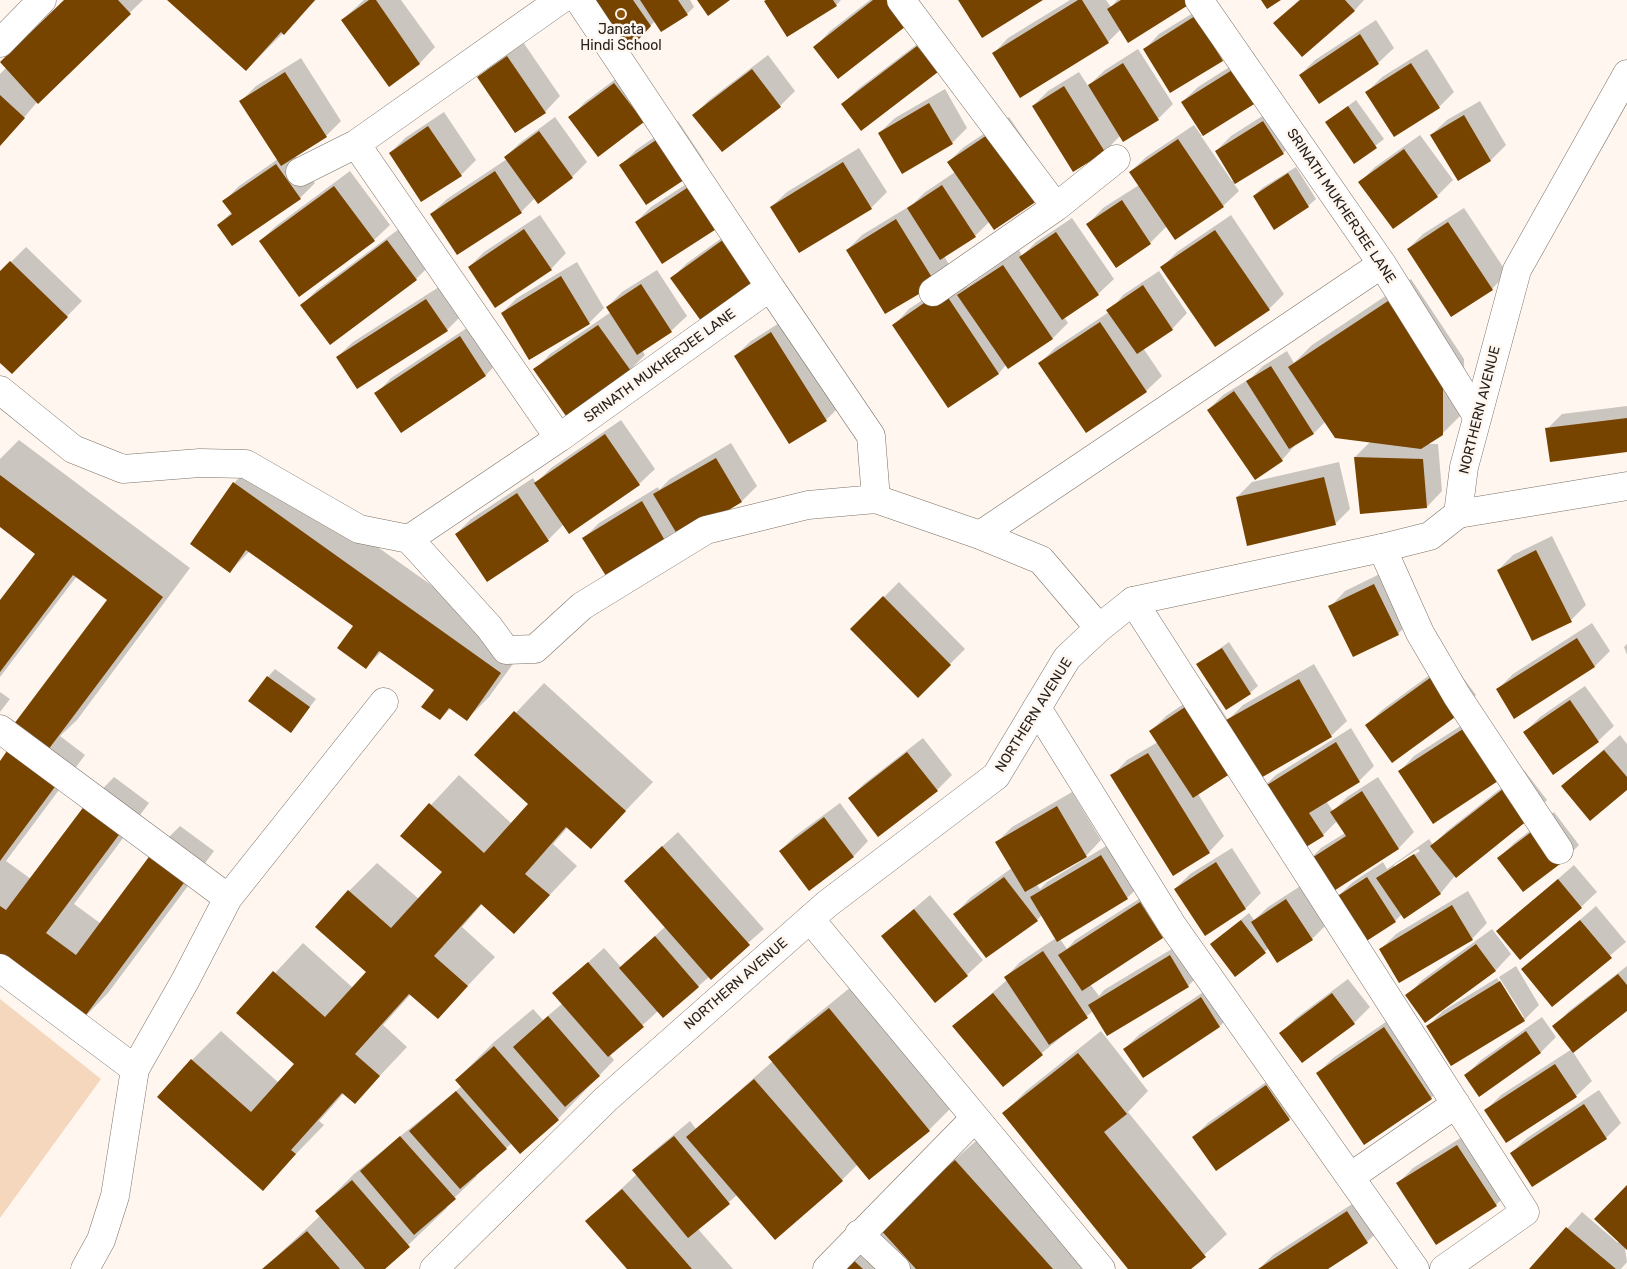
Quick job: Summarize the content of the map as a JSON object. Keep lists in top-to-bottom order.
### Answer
{
  "streets": {
    "street": ["SRINATH MUKHERJEE LANE", "NORTHERN AVENUE"]
  },
  "crossings": [
    ["SRINATH MUKHERJEE LANE", "NORTHERN AVENUE"]
  ],
  "places": ["Janata Hindi School"]
}
